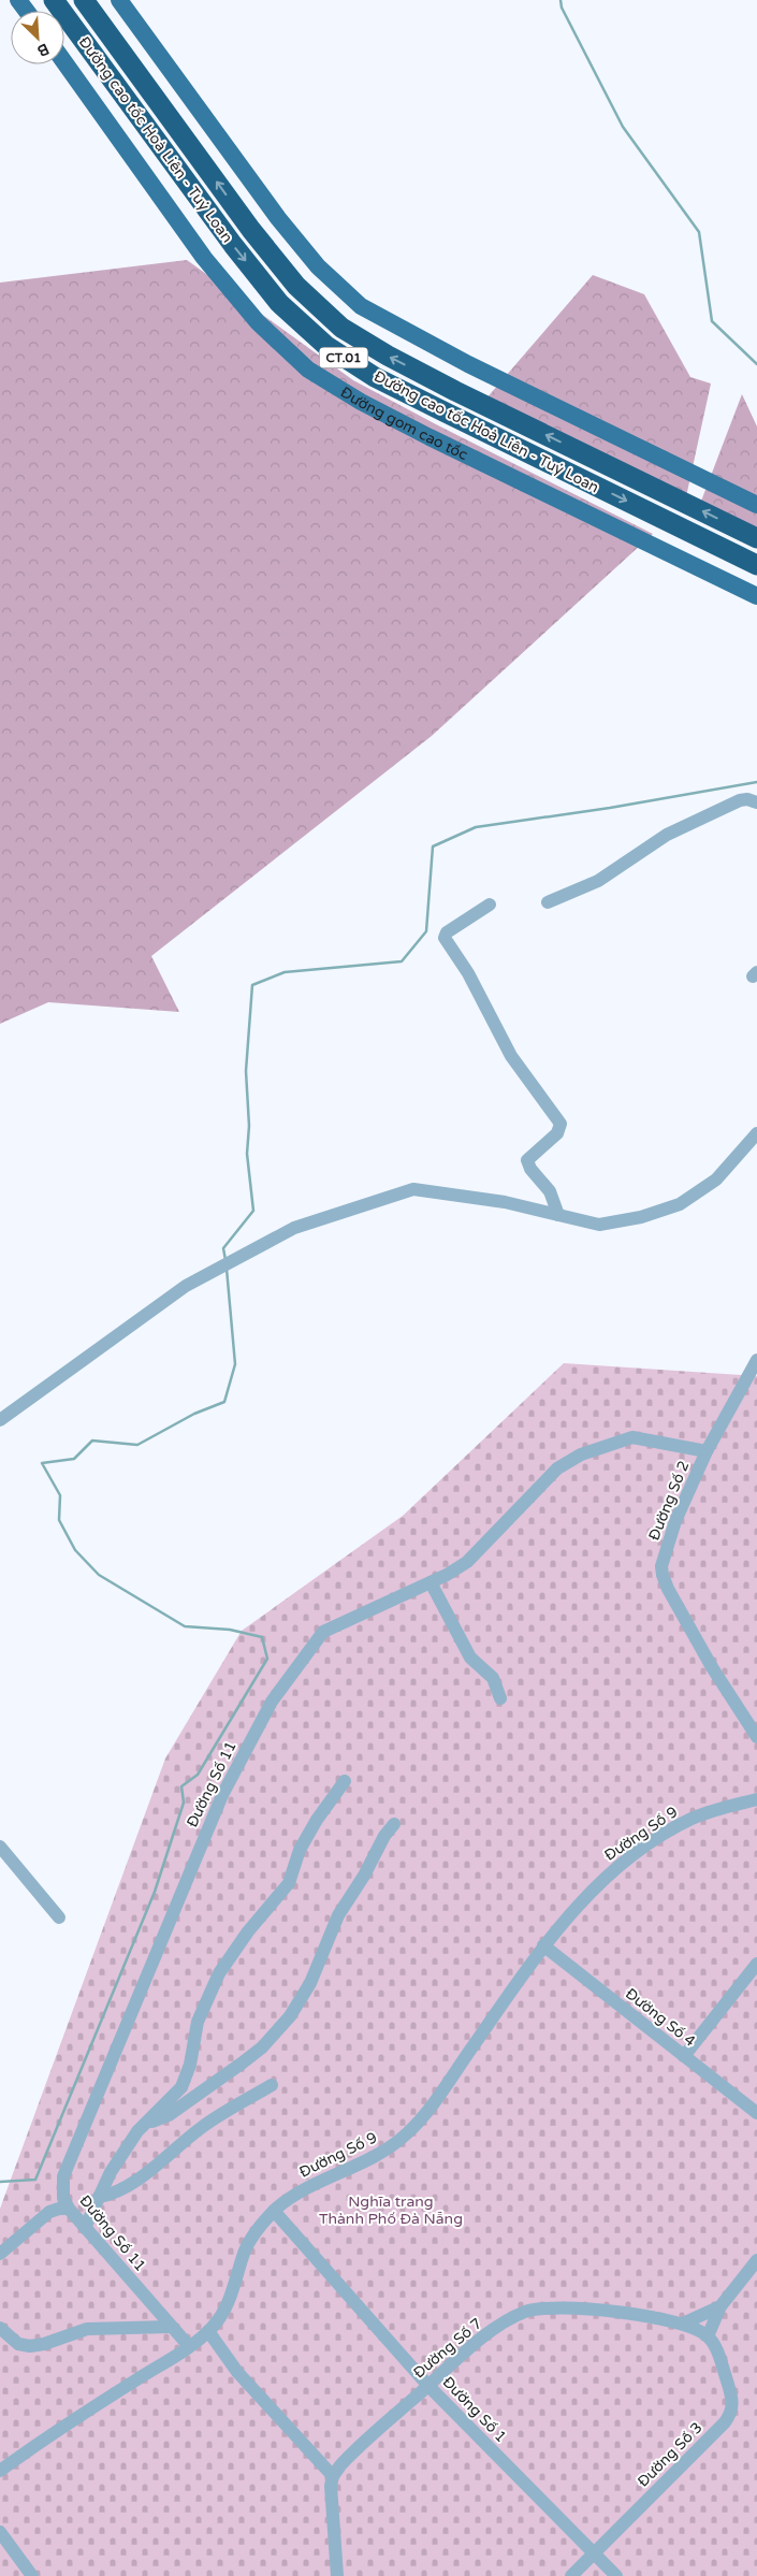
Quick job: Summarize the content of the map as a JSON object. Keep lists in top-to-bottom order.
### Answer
{
  "streets": {
    "highway": ["Đường cao tốc Hoà Liên - Tuý Loan", "CT.01"],
    "main road": ["Đường gom cao tốc"],
    "street": [
      "Đường Số 2",
      "Đường Số 11",
      "Đường Số 9",
      "Đường Số 4",
      "Đường Số 7",
      "Đường Số 1",
      "Đường Số 3"
    ]
  },
  "crossings": [
    ["Đường Số 2", "Đường Số 11"],
    ["Đường Số 11", "Đường Số 9"],
    ["Đường Số 9", "Đường Số 4"],
    ["Đường Số 9", "Đường Số 1"],
    ["Đường Số 7", "Đường Số 1"],
    ["Đường Số 7", "Đường Số 3"],
    ["Đường Số 1", "Đường Số 3"]
  ],
  "parks": ["Nghĩa trang Thành Phố Đà Nẵng"],
  "north": "bottom right"
}
